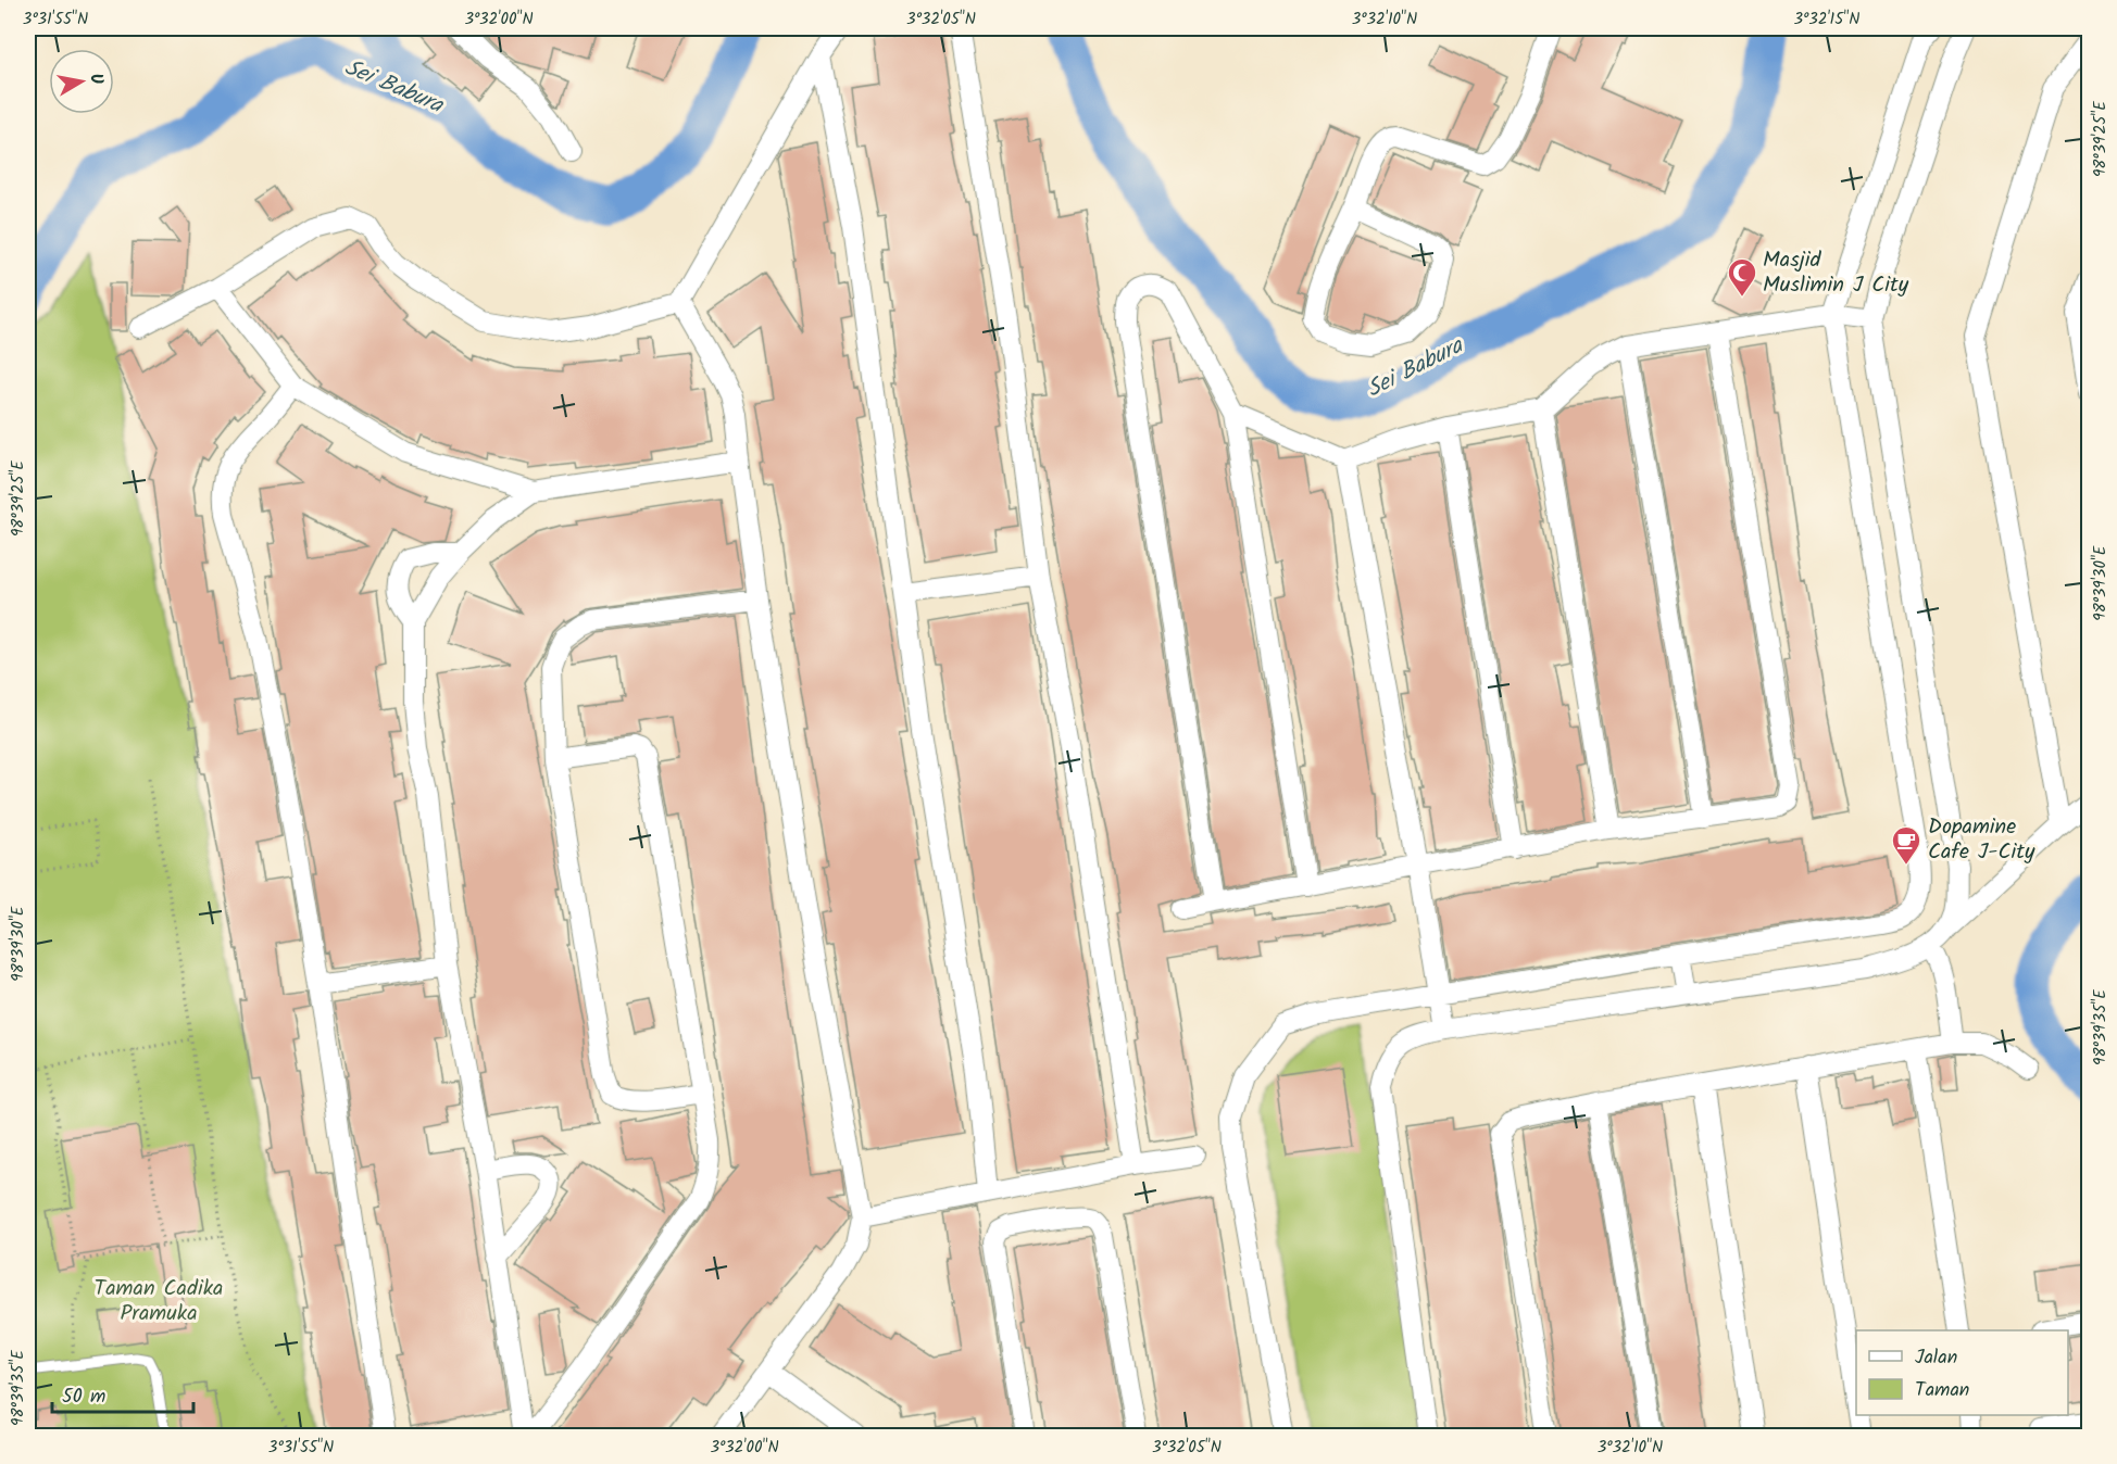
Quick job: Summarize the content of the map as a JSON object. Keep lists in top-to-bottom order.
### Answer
{
  "water": ["Sei Babura"],
  "parks": ["Taman Cadika Pramuka"],
  "places": {
    "mosque": ["Masjid Muslimin J City"],
    "cafe": ["Dopamine Cafe J-City"]
  },
  "legend": ["Jalan", "Taman"],
  "scale_bar": "50 m",
  "north": "right",
  "coordinates": [
    "3°31'55\"N",
    "3°32'00\"N",
    "3°32'05\"N",
    "3°32'10\"N",
    "3°32'15\"N",
    "98°39'25\"E",
    "98°39'30\"E",
    "98°39'35\"E"
  ]
}
